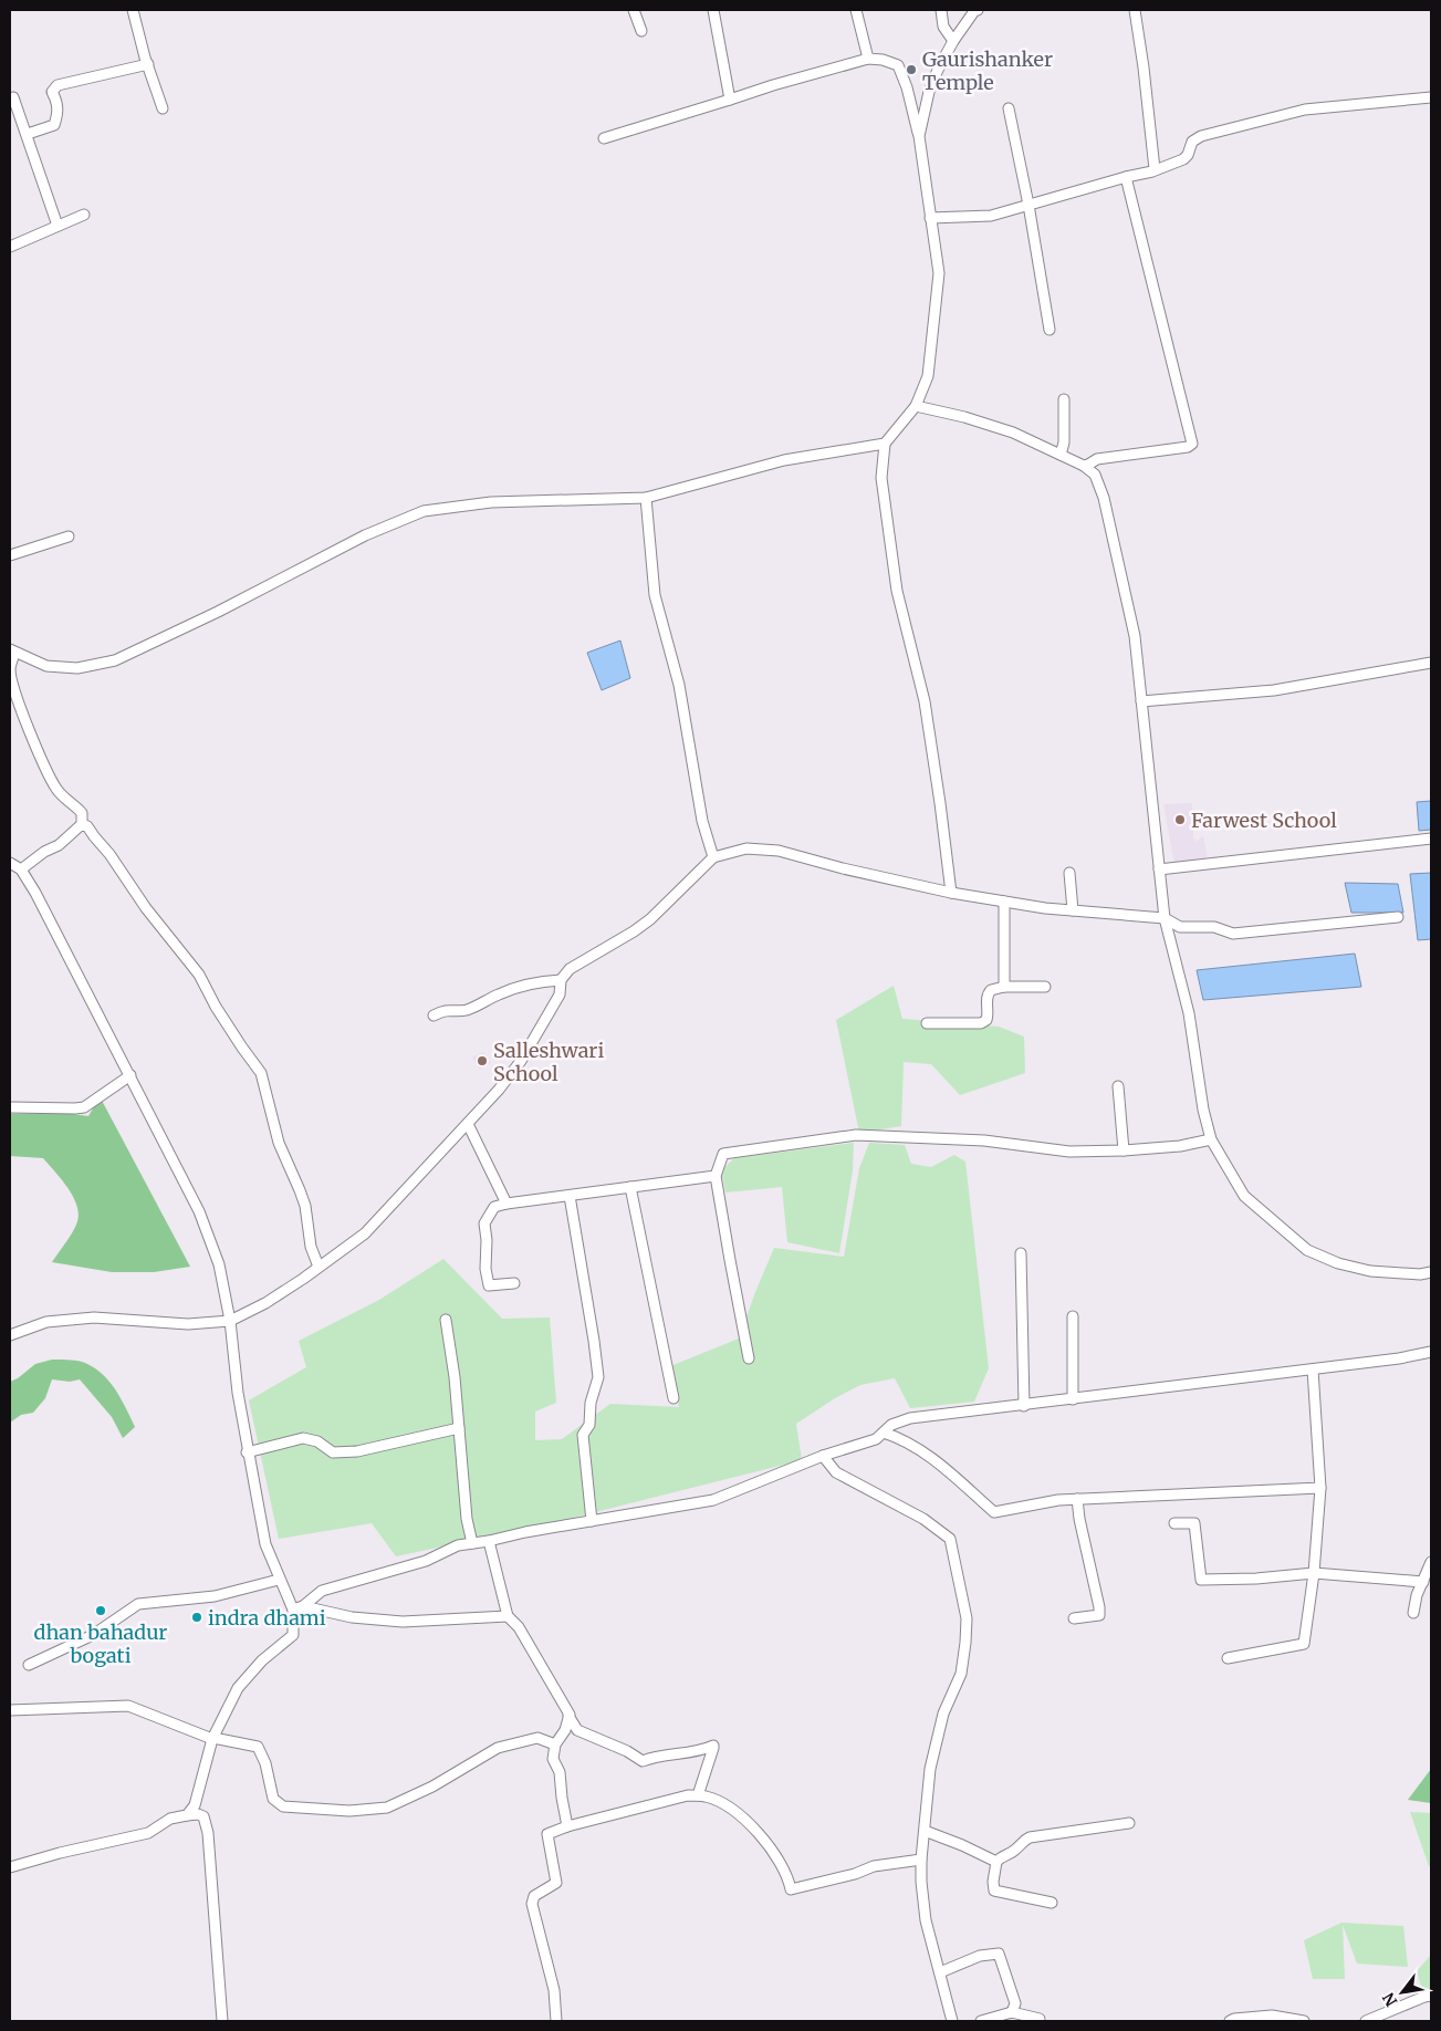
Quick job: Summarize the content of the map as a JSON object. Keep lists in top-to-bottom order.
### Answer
{
  "places": [
    "Gaurishanker Temple",
    "Farwest School",
    "Salleshwari School",
    "dhan bahadur bogati",
    "indra dhami"
  ],
  "north": "bottom left"
}
